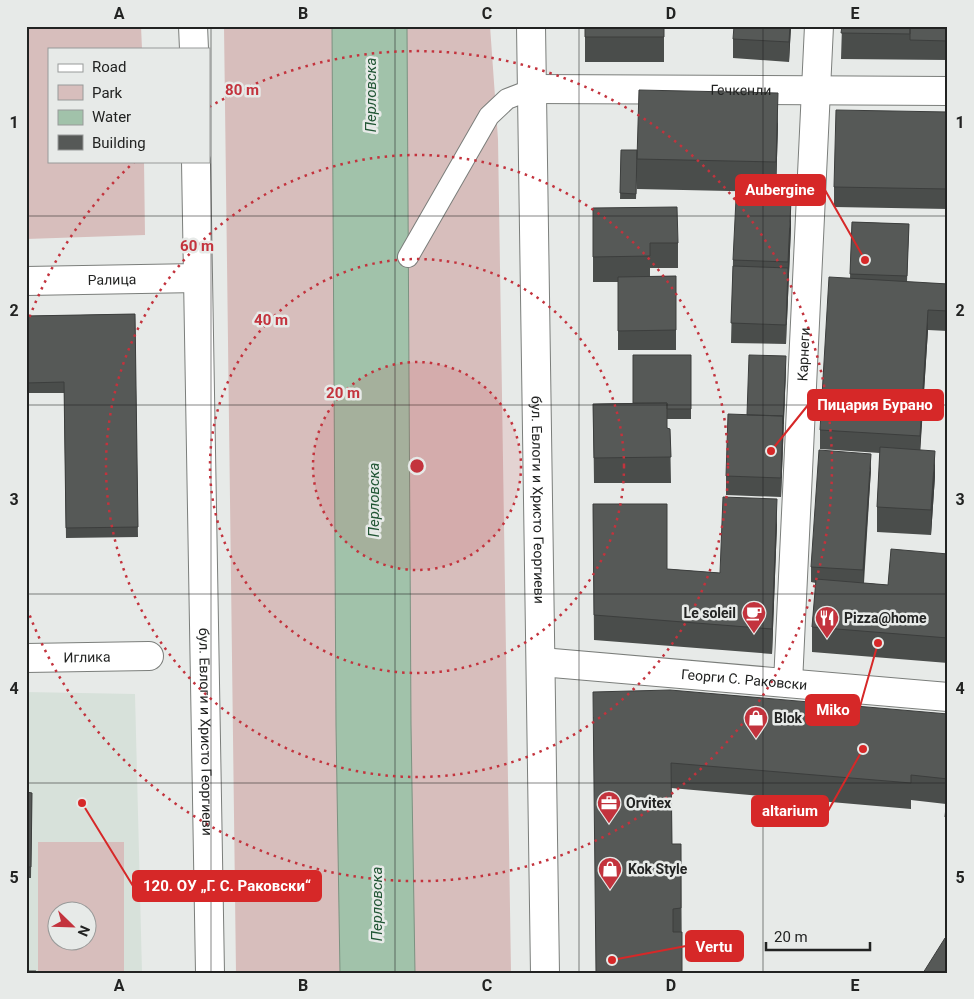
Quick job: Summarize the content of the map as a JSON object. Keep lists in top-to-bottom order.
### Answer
{
  "streets": {
    "street": [
      "Гечкенли",
      "Ралица",
      "Карнеги",
      "бул. Евлоги и Христо Георгиеви",
      "Иглика",
      "Георги С. Раковски"
    ]
  },
  "crossings": [
    ["Гечкенли", "Карнеги"],
    ["Гечкенли", "бул. Евлоги и Христо Георгиеви"],
    ["Ралица", "бул. Евлоги и Христо Георгиеви"],
    ["Карнеги", "Георги С. Раковски"],
    ["бул. Евлоги и Христо Георгиеви", "Георги С. Раковски"]
  ],
  "water": ["Перловска"],
  "places": {
    "other": [
      "Aubergine",
      "Пицария Бурано",
      "Miko",
      "altarium",
      "120. ОУ „Г. С. Раковски“",
      "Vertu"
    ],
    "cafe": ["Le soleil"],
    "restaurant": ["Pizza@home"],
    "shop": ["Blok", "Kok Style"],
    "office": ["Orvitex"]
  },
  "legend": [
    "Road",
    "Park",
    "Water",
    "Building"
  ],
  "scale_bar": "20 m",
  "north": "bottom right",
  "grid": {
    "columns": [
      "A",
      "B",
      "C",
      "D",
      "E"
    ],
    "rows": [
      "1",
      "2",
      "3",
      "4",
      "5"
    ]
  },
  "rings": [
    "80 m",
    "60 m",
    "40 m",
    "20 m"
  ]
}
